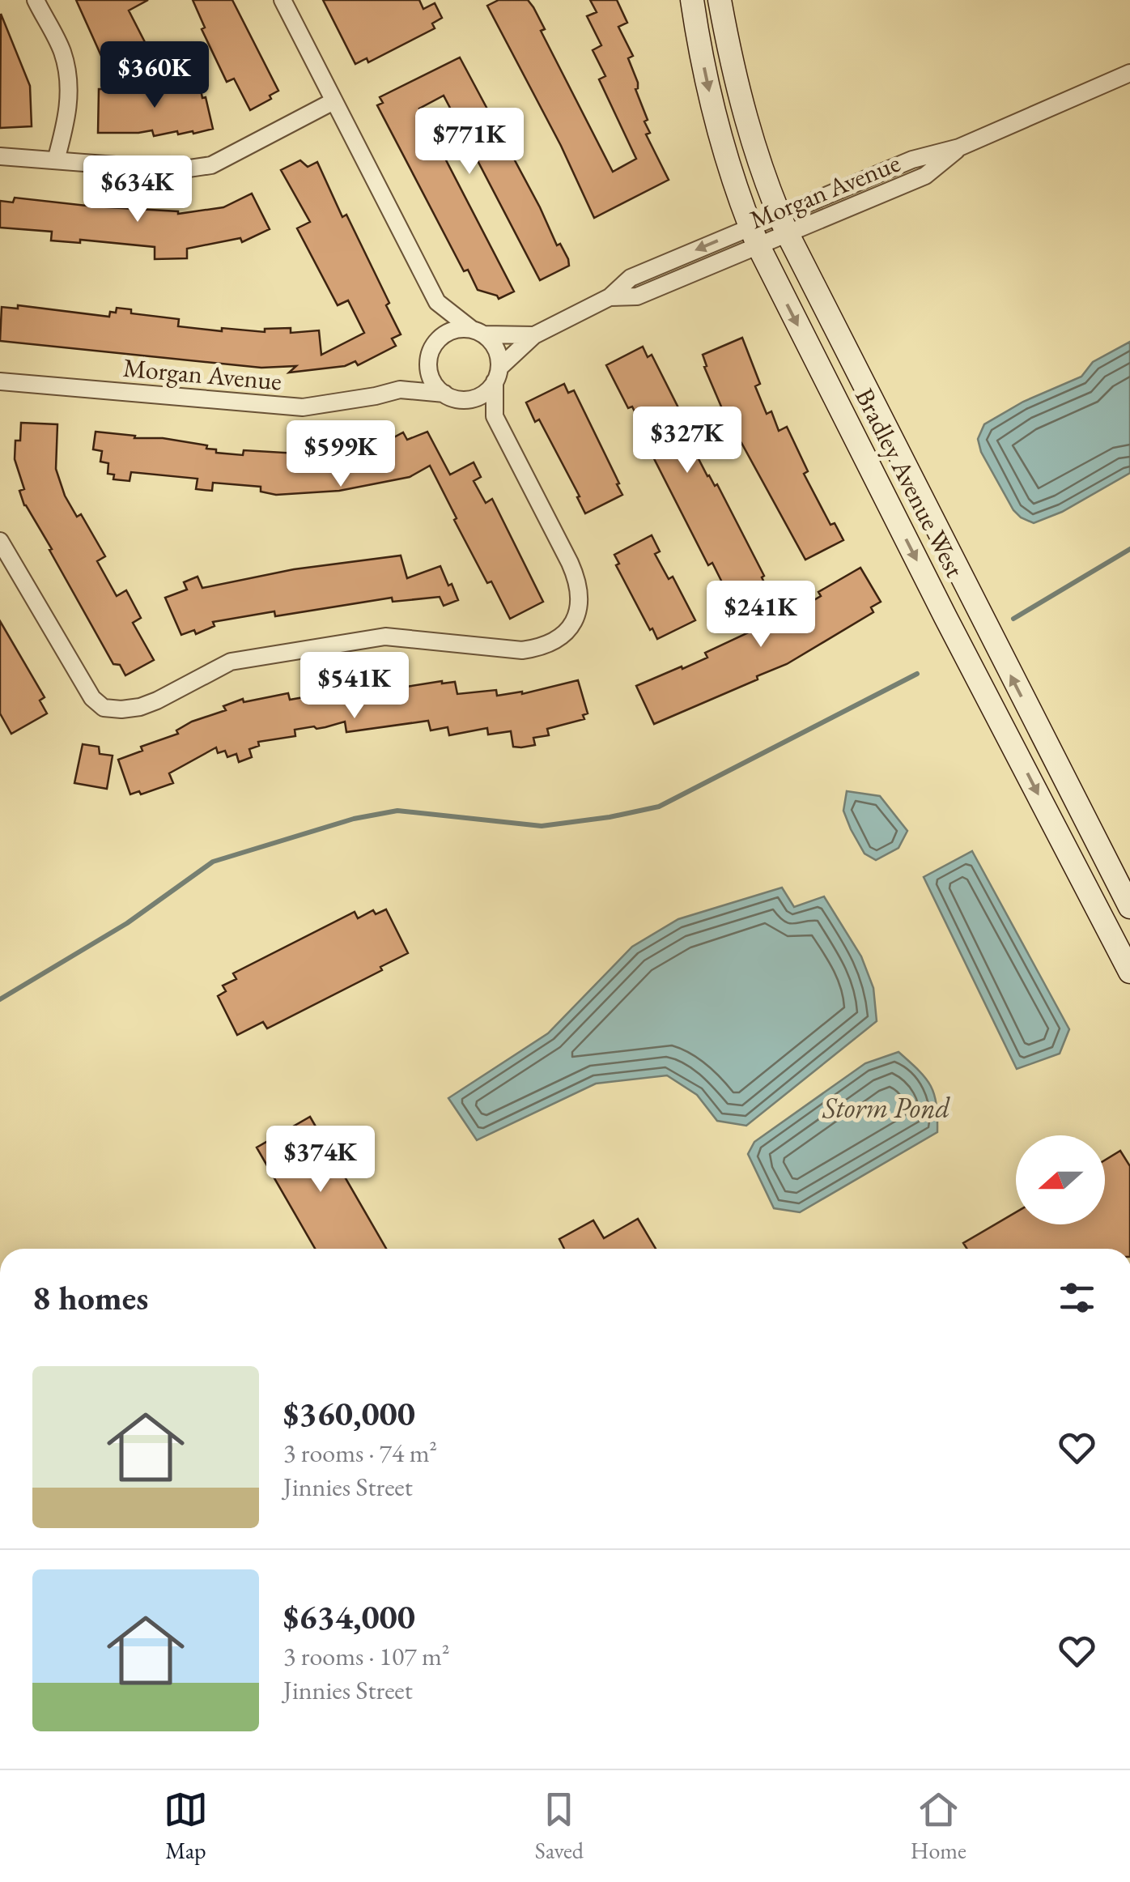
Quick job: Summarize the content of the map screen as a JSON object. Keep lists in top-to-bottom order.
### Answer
{
  "streets": {
    "main road": ["Bradley Avenue West"],
    "street": ["Morgan Avenue"]
  },
  "crossings": [
    ["Morgan Avenue", "Bradley Avenue West"]
  ],
  "water": ["Storm Pond"],
  "north": "left",
  "page": {
    "price": [
      "$360K",
      "$771K",
      "$634K",
      "$327K",
      "$599K",
      "$241K",
      "$541K",
      "$374K"
    ],
    "heading": "8 homes",
    "list": [
      {
        "name": "$360,000",
        "note": "3 rooms · 74 m² · Jinnies Street"
      },
      {
        "name": "$634,000",
        "note": "3 rooms · 107 m² · Jinnies Street"
      }
    ],
    "tabs": ["Map", "Saved", "Home"]
  }
}
